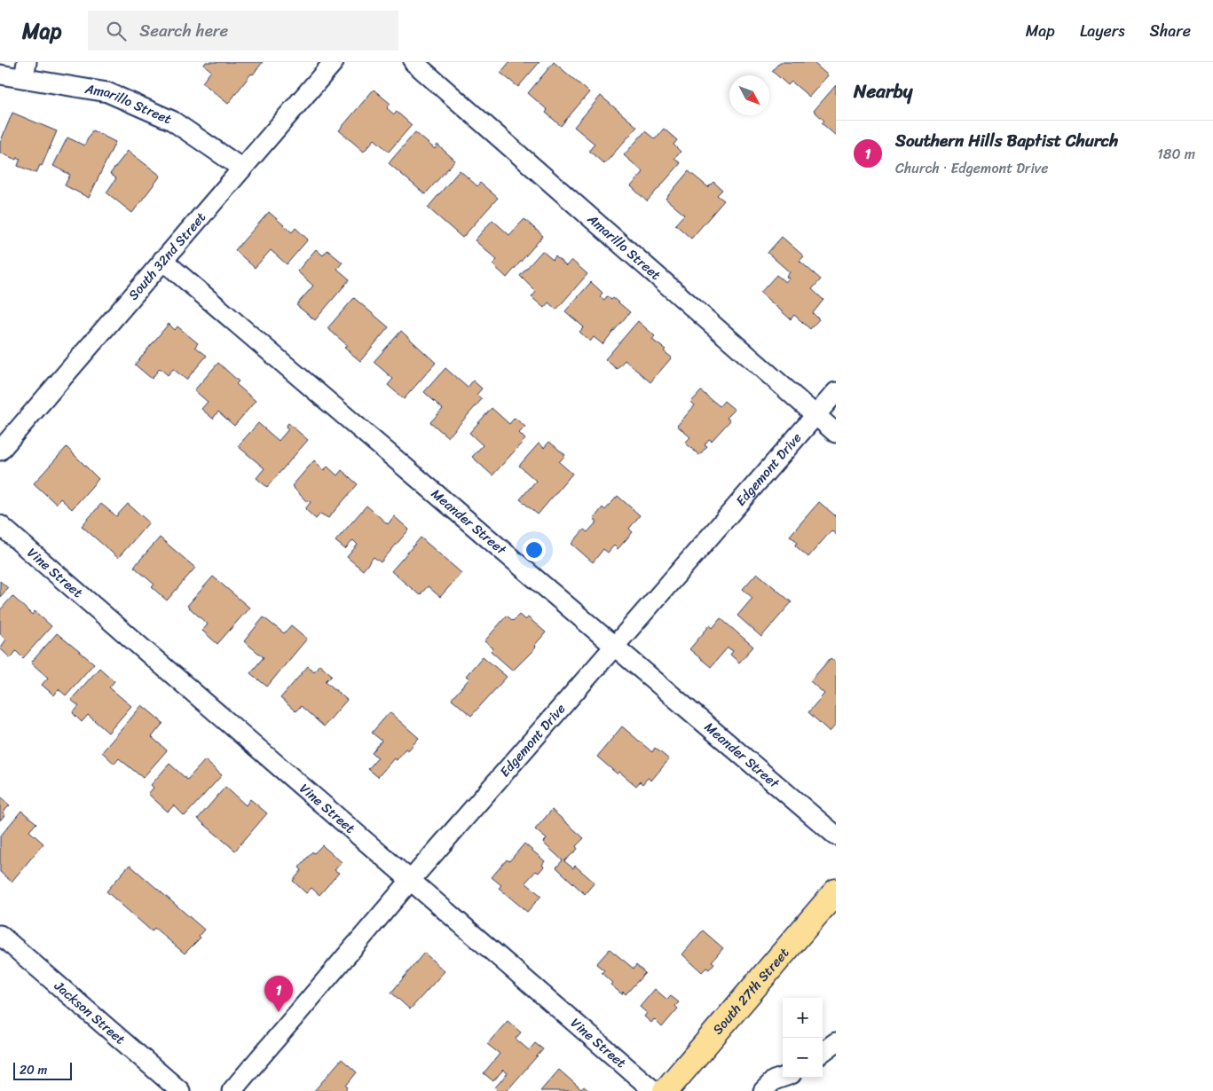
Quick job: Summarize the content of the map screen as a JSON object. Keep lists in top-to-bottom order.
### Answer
{
  "streets": {
    "main road": ["South 27th Street"],
    "street": [
      "Amarillo Street",
      "South 32nd Street",
      "Edgemont Drive",
      "Meander Street",
      "Vine Street",
      "Jackson Street"
    ]
  },
  "crossings": [
    ["Amarillo Street", "South 32nd Street"],
    ["Amarillo Street", "Edgemont Drive"],
    ["South 32nd Street", "Meander Street"],
    ["Edgemont Drive", "Meander Street"],
    ["Edgemont Drive", "Vine Street"]
  ],
  "scale_bar": "20 m",
  "north": "bottom right",
  "page": {
    "header": "Map",
    "search": "Search here",
    "nav": ["Map", "Layers", "Share"],
    "heading": "Nearby",
    "list": [
      {
        "mark": "1",
        "name": "Southern Hills Baptist Church",
        "note": "Church · Edgemont Drive",
        "value": "180 m"
      }
    ],
    "pins": "1",
    "map_buttons": ["+", "−"],
    "scale": "20 m"
  }
}
